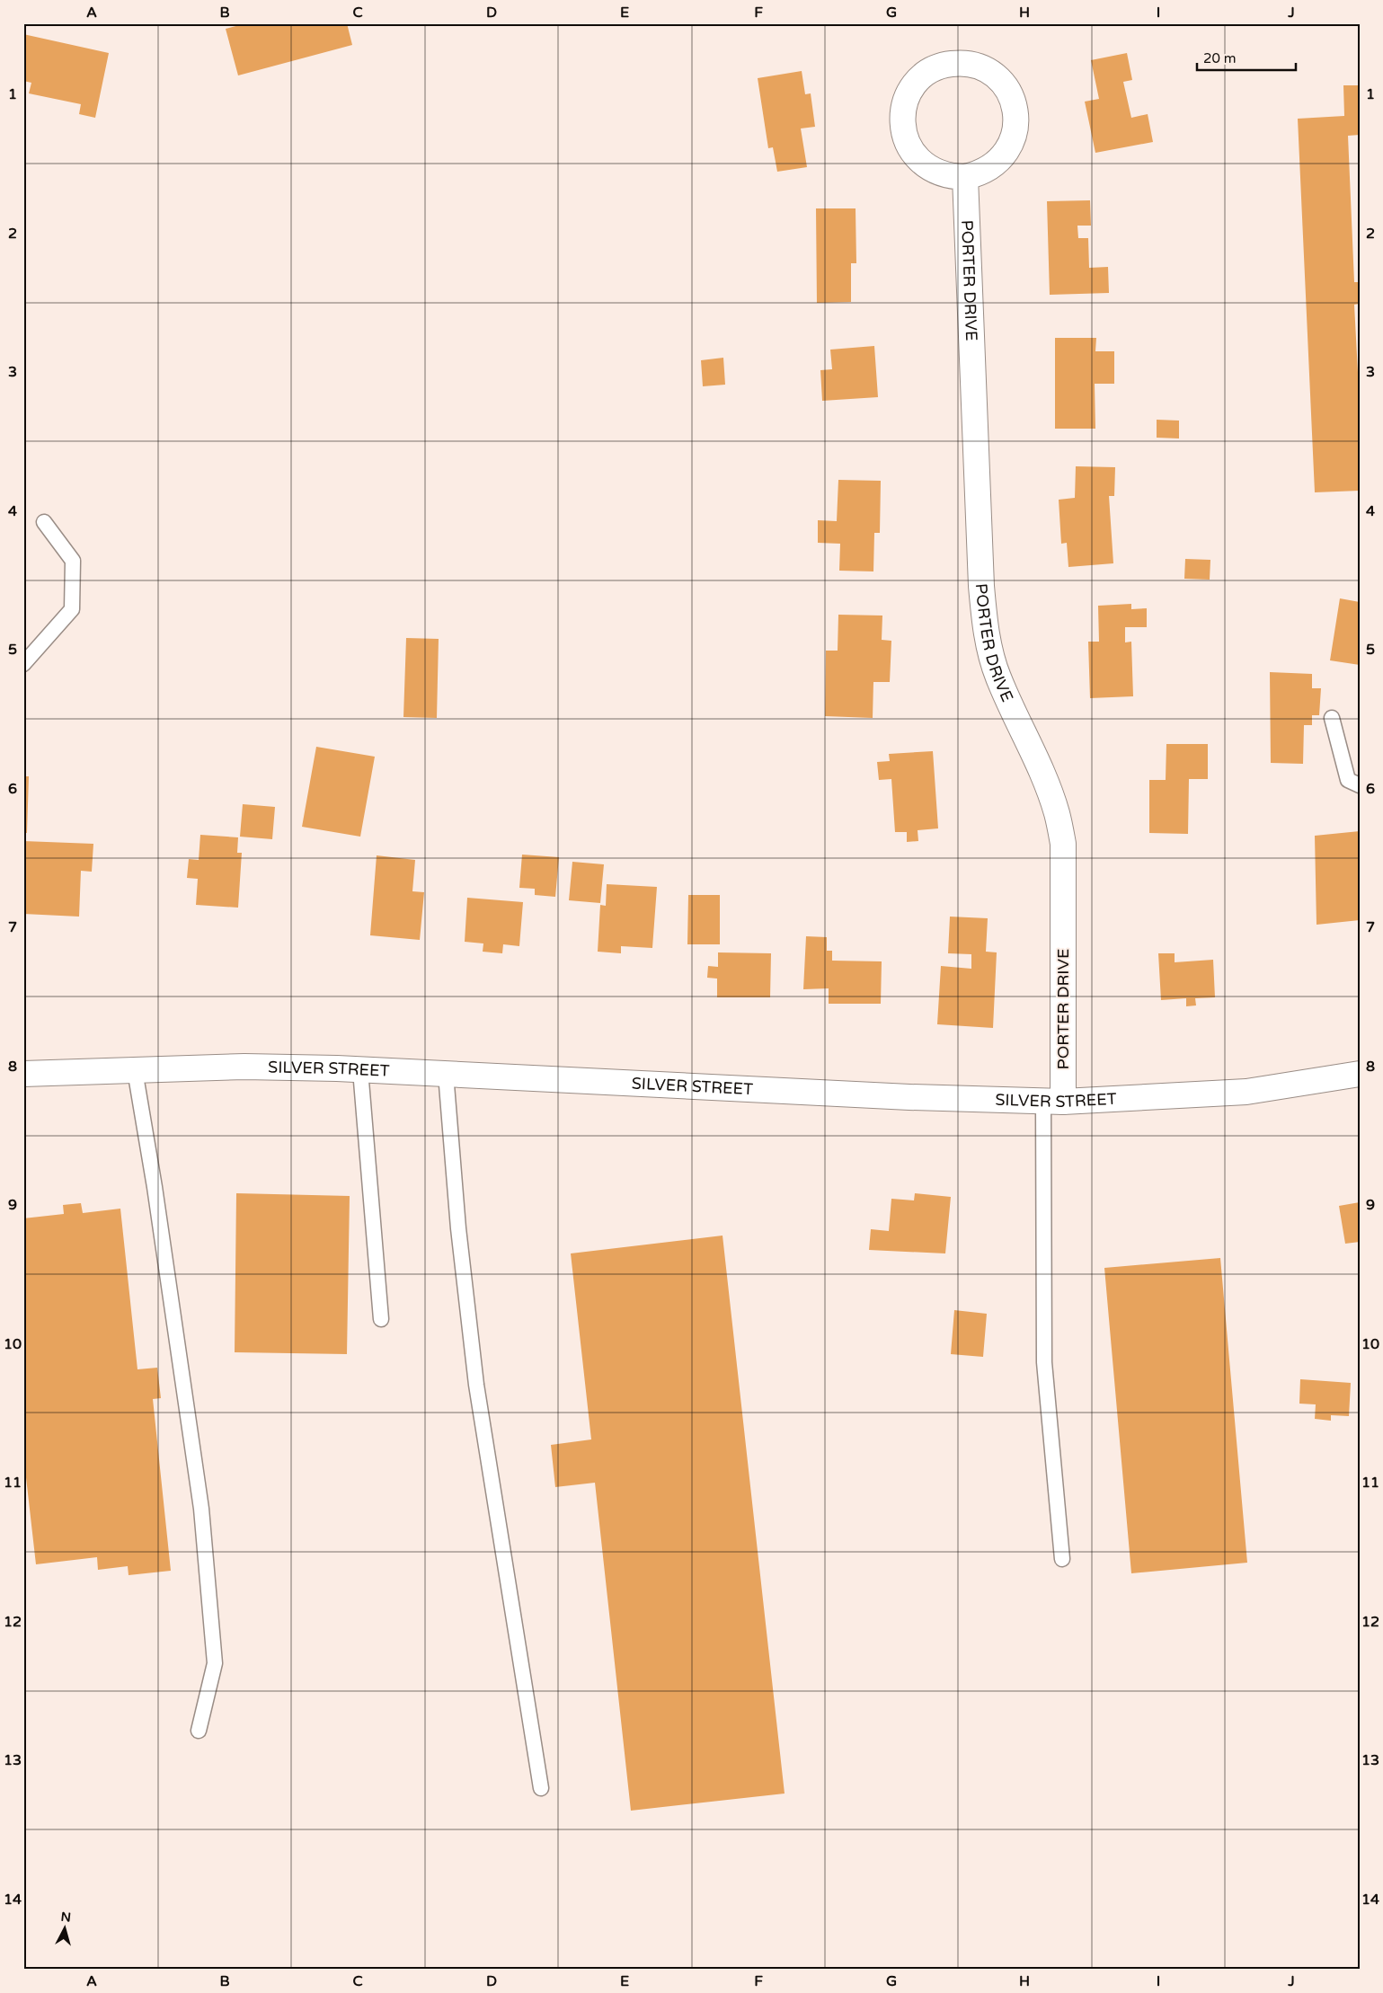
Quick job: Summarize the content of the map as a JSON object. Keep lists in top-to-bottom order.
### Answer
{
  "streets": {
    "street": ["PORTER DRIVE", "SILVER STREET"]
  },
  "crossings": [
    ["PORTER DRIVE", "SILVER STREET"]
  ],
  "scale_bar": "20 m",
  "north": "top",
  "grid": {
    "columns": [
      "A",
      "B",
      "C",
      "D",
      "E",
      "F",
      "G",
      "H",
      "I",
      "J"
    ],
    "rows": [
      "1",
      "2",
      "3",
      "4",
      "5",
      "6",
      "7",
      "8",
      "9",
      "10",
      "11",
      "12",
      "13",
      "14"
    ]
  }
}
